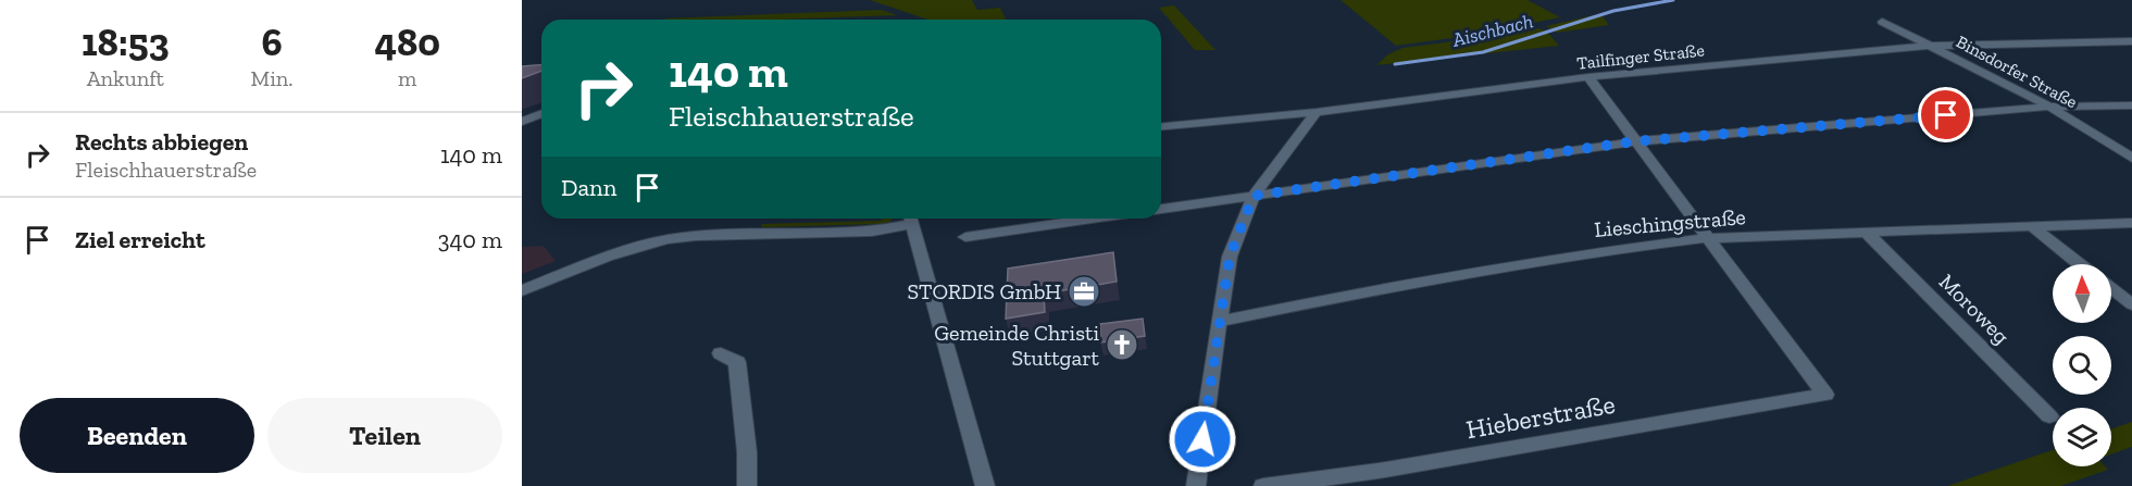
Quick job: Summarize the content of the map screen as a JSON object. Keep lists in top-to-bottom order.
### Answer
{
  "streets": {
    "street": [
      "Tailfinger Straße",
      "Binsdorfer Straße",
      "Lieschingstraße",
      "Moroweg",
      "Hieberstraße"
    ]
  },
  "crossings": [
    ["Tailfinger Straße", "Binsdorfer Straße"],
    ["Lieschingstraße", "Moroweg"],
    ["Lieschingstraße", "Hieberstraße"]
  ],
  "water": ["Aischbach"],
  "places": {
    "office": ["STORDIS GmbH"],
    "church": ["Gemeinde Christi Stuttgart"]
  },
  "north": "top",
  "page": {
    "eta": [
      "18:53",
      "Ankunft",
      "6",
      "Min.",
      "480",
      "m"
    ],
    "turn": ["140 m", "Fleischhauerstraße"],
    "list": [
      {
        "name": "Rechts abbiegen",
        "note": "Fleischhauerstraße",
        "value": "140 m"
      },
      {
        "name": "Ziel erreicht",
        "value": "340 m"
      }
    ],
    "then": "Dann",
    "buttons": ["Beenden", "Teilen"]
  }
}
